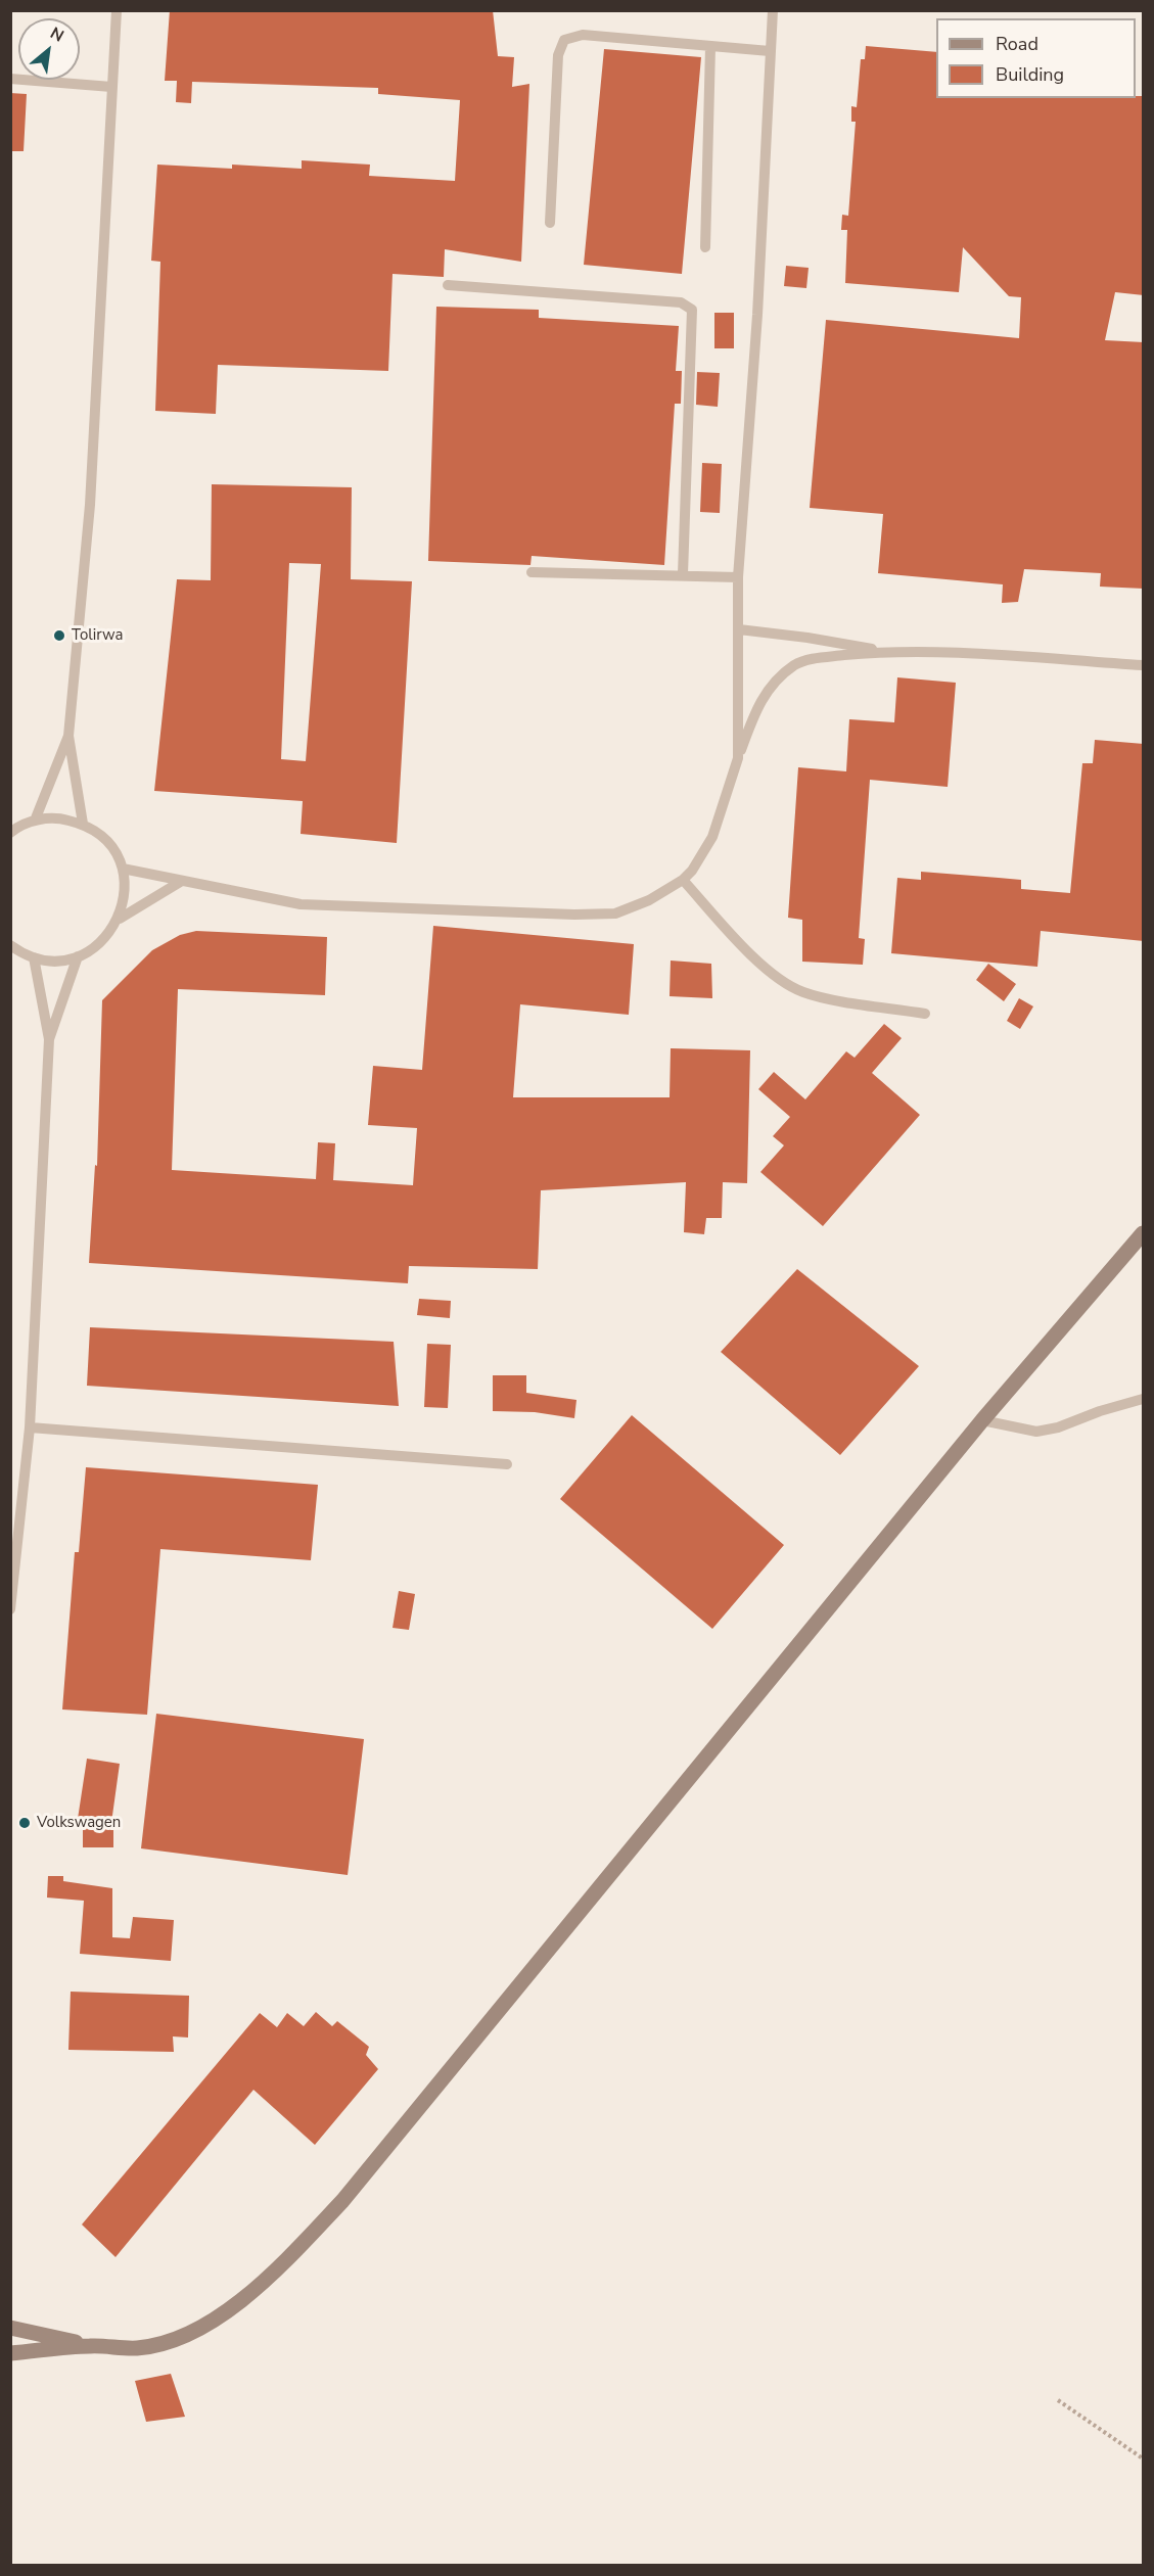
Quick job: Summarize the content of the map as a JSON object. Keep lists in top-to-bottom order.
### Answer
{
  "places": ["Tolirwa", "Volkswagen"],
  "legend": ["Road", "Building"],
  "north": "top right"
}
